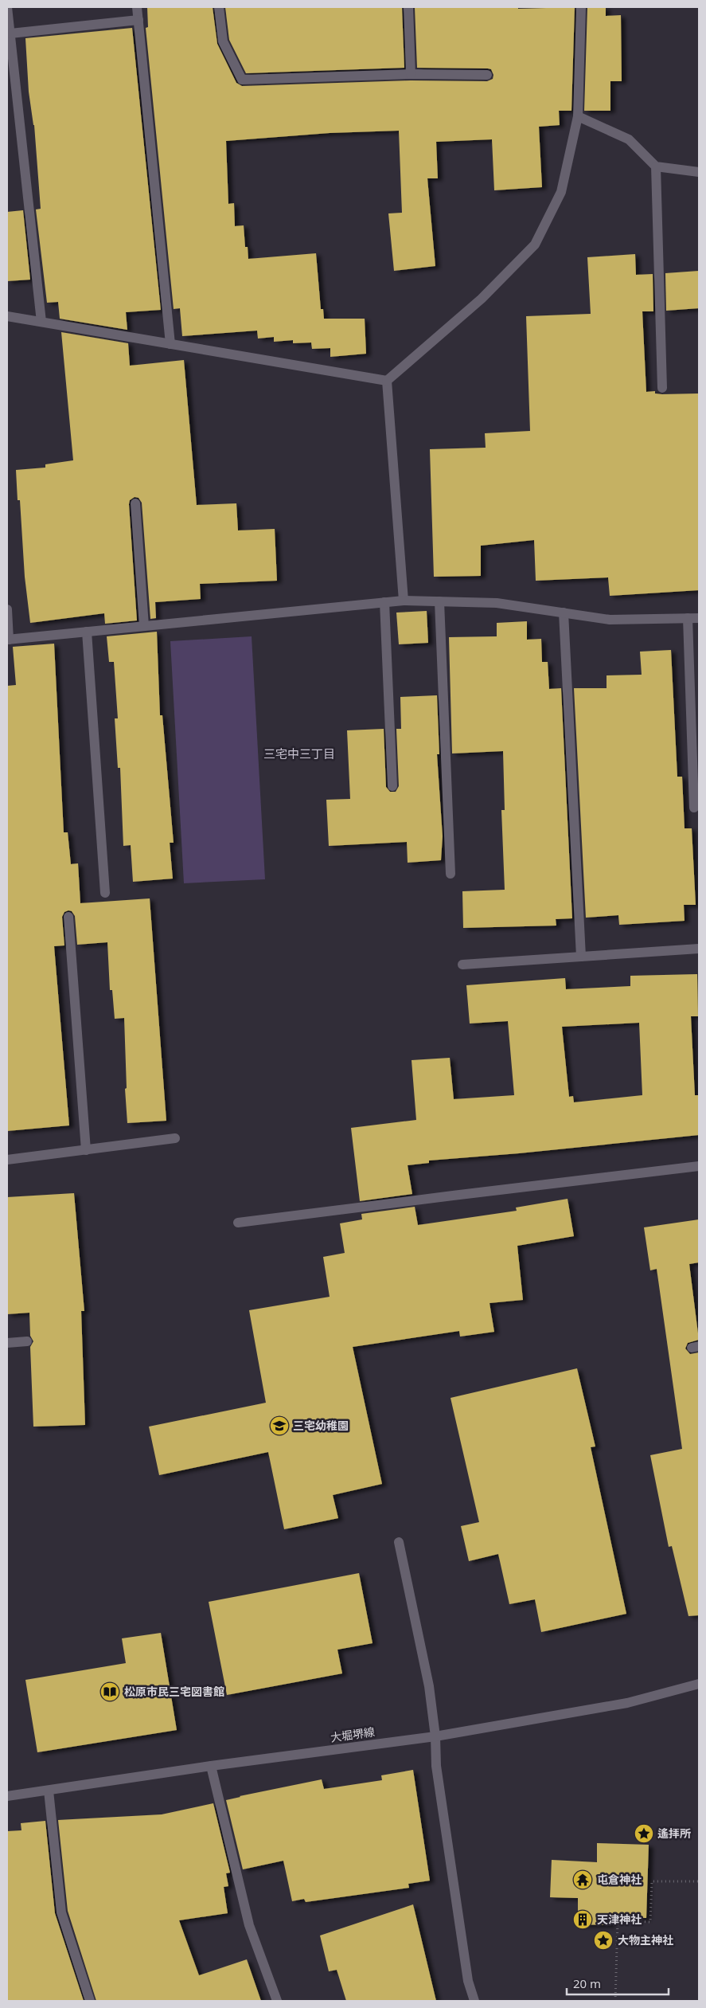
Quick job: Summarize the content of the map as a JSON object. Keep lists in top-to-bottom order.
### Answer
{
  "streets": {
    "street": ["大堀堺線"]
  },
  "districts": ["三宅中三丁目"],
  "places": {
    "school or university": ["三宅幼稚園"],
    "library": ["松原市民三宅図書館"],
    "place": ["遙拝所", "大物主神社"],
    "temple": ["屯倉神社"],
    "building": ["天津神社"]
  },
  "scale_bar": "20 m"
}
